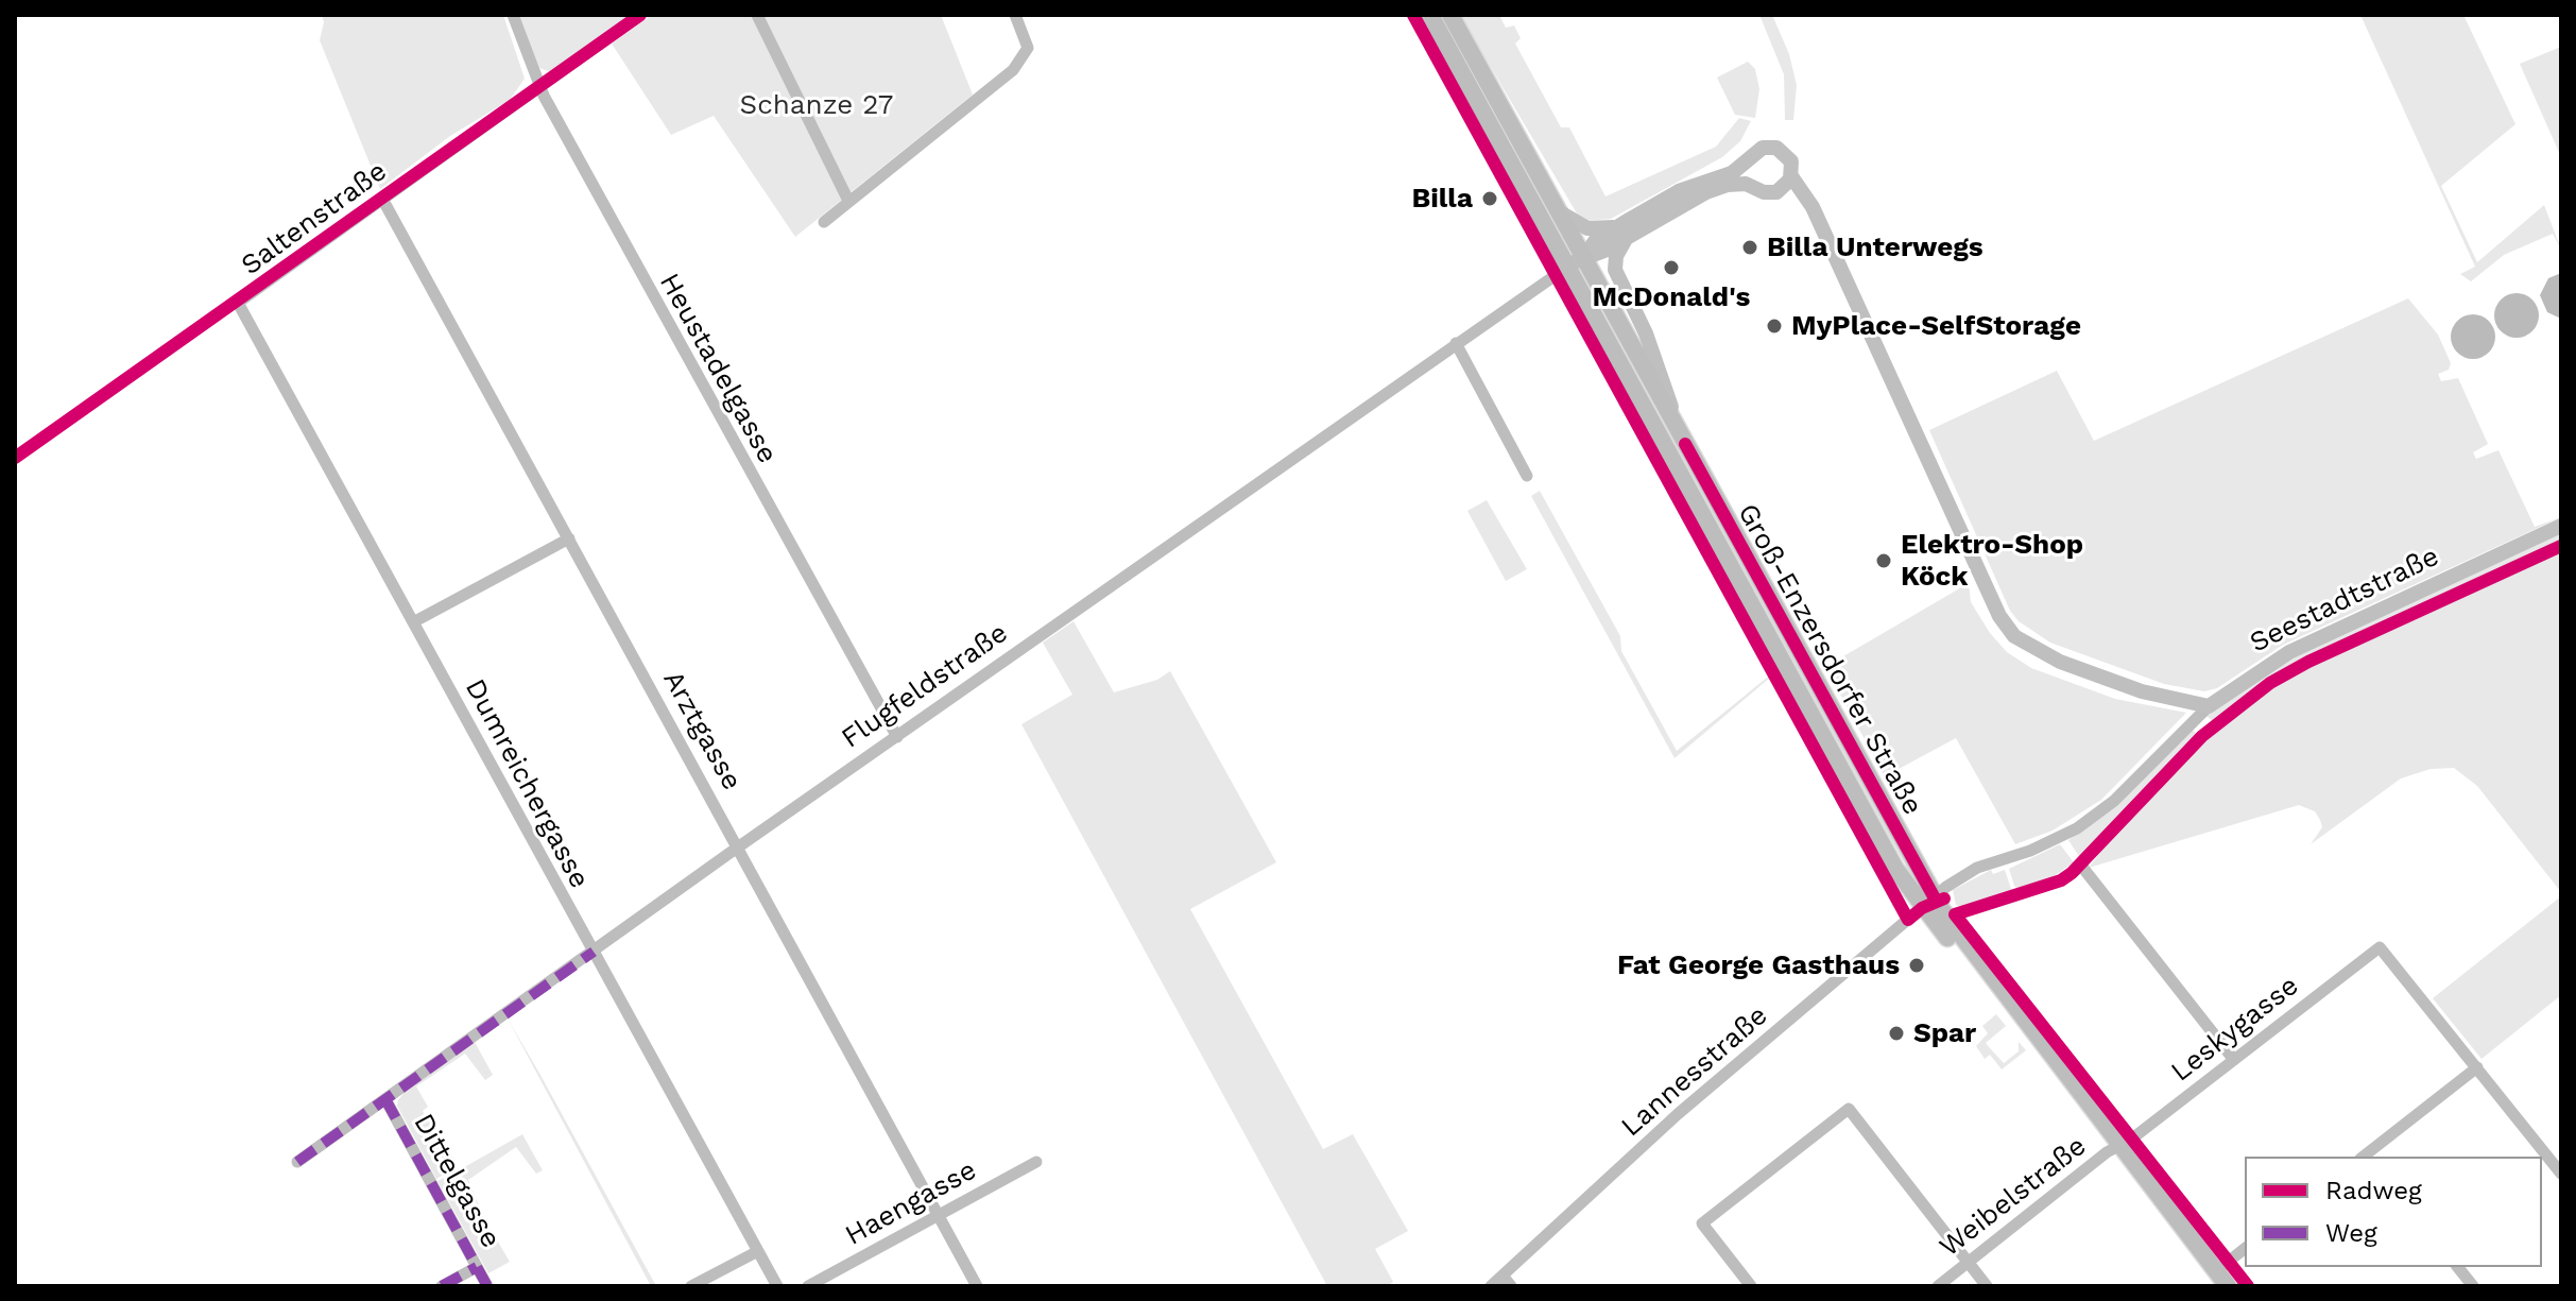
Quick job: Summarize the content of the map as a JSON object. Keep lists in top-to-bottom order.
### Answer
{
  "streets": {
    "main road": ["Groß-Enzersdorfer Straße"],
    "street": [
      "Saltenstraße",
      "Heustadelgasse",
      "Seestadtstraße",
      "Flugfeldstraße",
      "Arztgasse",
      "Dumreichergasse",
      "Leskygasse",
      "Lannesstraße",
      "Dittelgasse",
      "Weibelstraße",
      "Haengasse"
    ]
  },
  "crossings": [
    ["Saltenstraße", "Heustadelgasse"],
    ["Saltenstraße", "Arztgasse"],
    ["Saltenstraße", "Dumreichergasse"],
    ["Heustadelgasse", "Flugfeldstraße"],
    ["Seestadtstraße", "Lannesstraße"],
    ["Groß-Enzersdorfer Straße", "Flugfeldstraße"],
    ["Groß-Enzersdorfer Straße", "Lannesstraße"],
    ["Flugfeldstraße", "Arztgasse"],
    ["Flugfeldstraße", "Dumreichergasse"],
    ["Flugfeldstraße", "Dittelgasse"],
    ["Arztgasse", "Haengasse"],
    ["Leskygasse", "Weibelstraße"]
  ],
  "parks": ["Schanze 27"],
  "places": [
    "Billa",
    "Billa Unterwegs",
    "McDonald's",
    "MyPlace-SelfStorage",
    "Elektro-Shop Köck",
    "Fat George Gasthaus",
    "Spar"
  ],
  "legend": ["Radweg", "Weg"]
}
